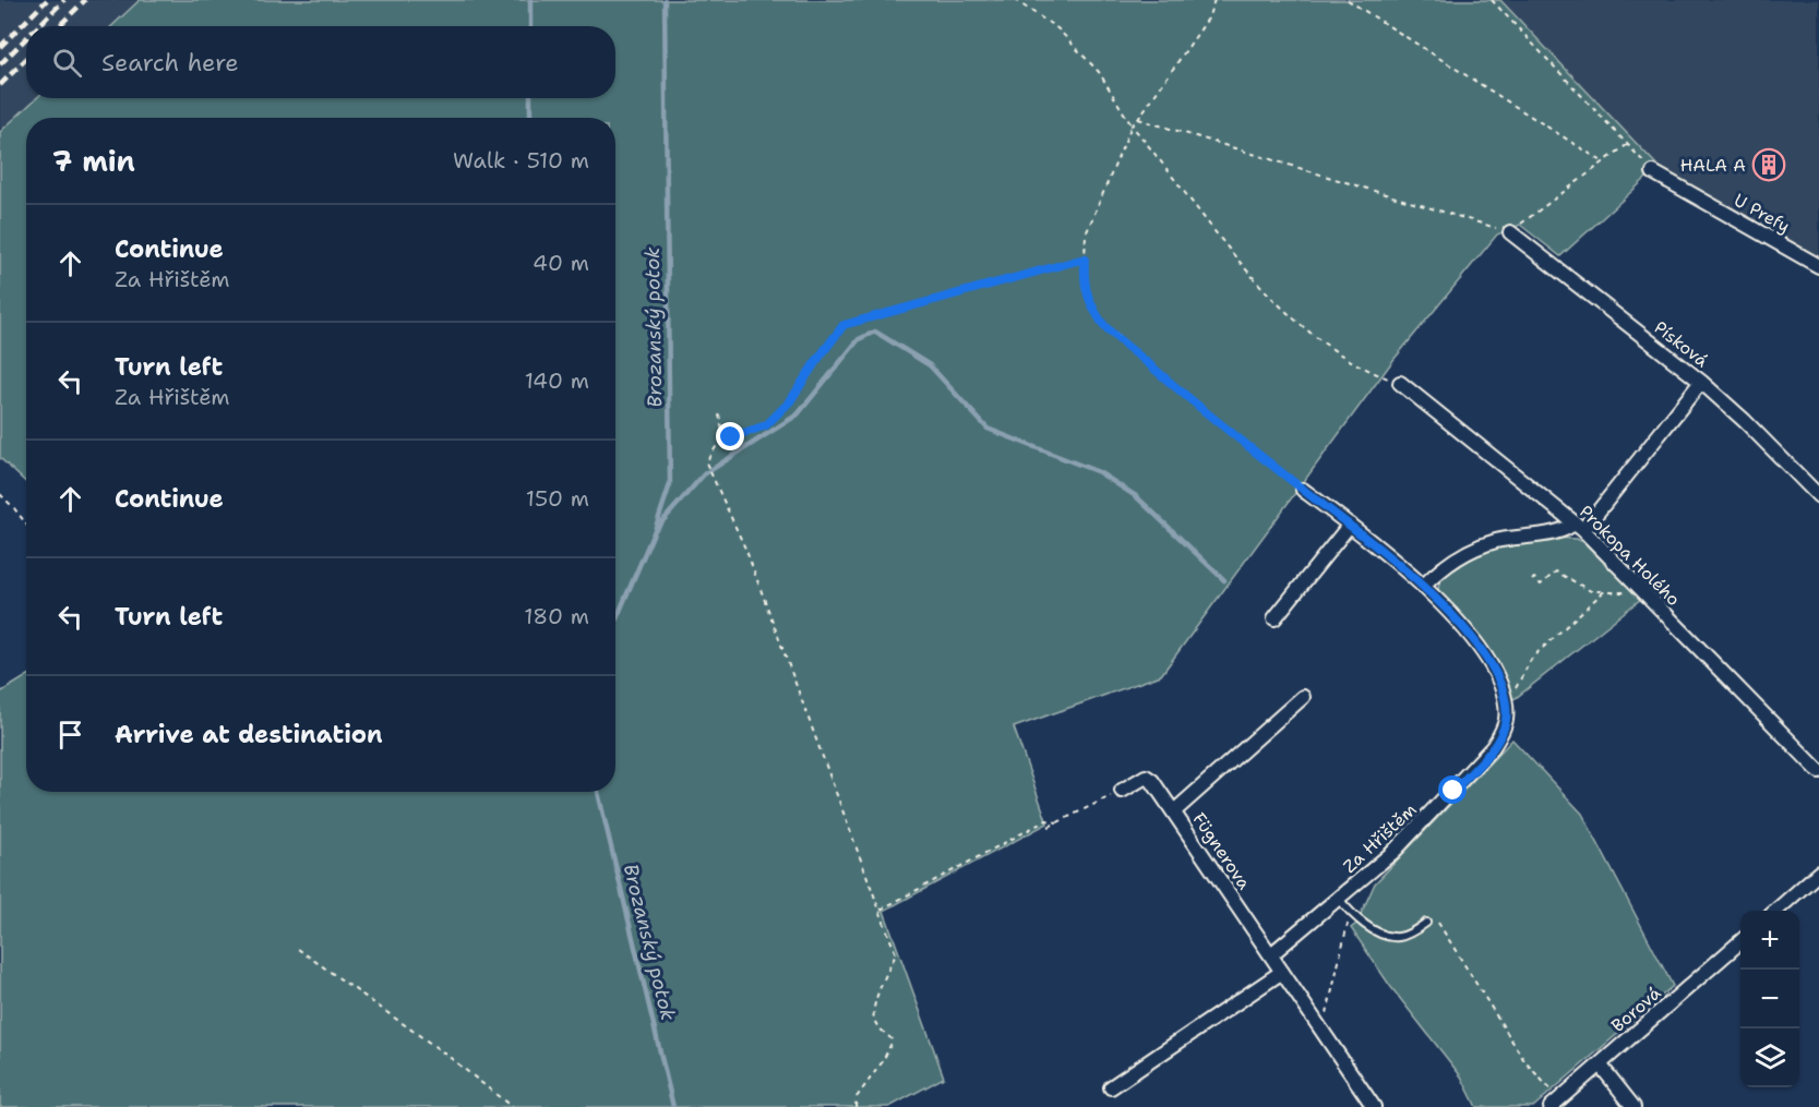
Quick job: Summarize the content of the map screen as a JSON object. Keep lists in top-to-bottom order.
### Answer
{
  "streets": {
    "street": [
      "U Prefy",
      "Písková",
      "Prokopa Holého",
      "Za Hřištěm",
      "Fügnerova",
      "Borová"
    ]
  },
  "crossings": [
    ["Za Hřištěm", "Fügnerova"]
  ],
  "water": ["Brozanský potok"],
  "places": {
    "building": ["HALA A"]
  },
  "page": {
    "search": "Search here",
    "heading": ["7 min", "Walk · 510 m"],
    "list": [
      ["Continue", "Za Hřištěm", "40 m"],
      ["Turn left", "Za Hřištěm", "140 m"],
      ["Continue", "150 m"],
      ["Turn left", "180 m"],
      "Arrive at destination"
    ],
    "map_buttons": ["+", "−"]
  }
}
